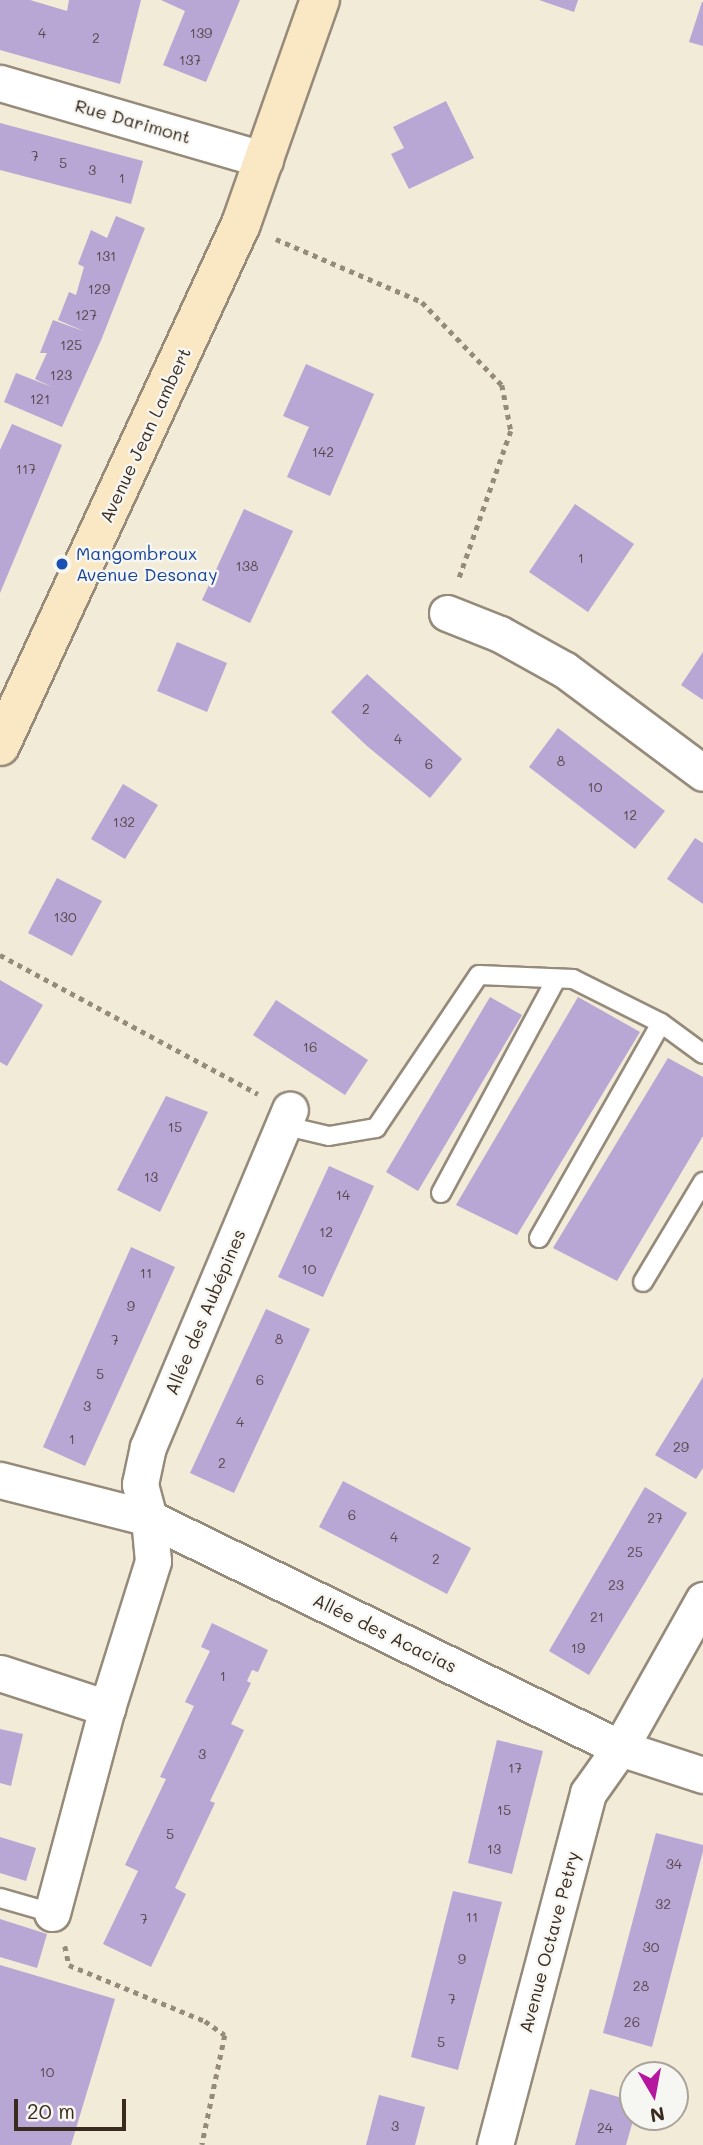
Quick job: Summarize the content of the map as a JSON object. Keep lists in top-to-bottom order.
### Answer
{
  "streets": {
    "main road": ["Avenue Jean Lambert"],
    "street": [
      "Rue Darimont",
      "Allée des Aubépines",
      "Allée des Acacias",
      "Avenue Octave Petry"
    ]
  },
  "crossings": [
    ["Rue Darimont", "Avenue Jean Lambert"],
    ["Allée des Aubépines", "Allée des Acacias"],
    ["Allée des Acacias", "Avenue Octave Petry"]
  ],
  "places": ["Mangombroux Avenue Desonay"],
  "house_numbers": [
    "4",
    "139",
    "2",
    "137",
    "7",
    "5",
    "3",
    "1",
    "131",
    "129",
    "127",
    "125",
    "123",
    "121",
    "142",
    "117",
    "1",
    "138",
    "2",
    "4",
    "8",
    "6",
    "10",
    "12",
    "132",
    "130",
    "16",
    "15",
    "13",
    "14",
    "12",
    "10",
    "11",
    "9",
    "8",
    "7",
    "5",
    "6",
    "3",
    "4",
    "1",
    "29",
    "2",
    "6",
    "27",
    "4",
    "25",
    "2",
    "23",
    "21",
    "19",
    "1",
    "3",
    "17",
    "15",
    "5",
    "13",
    "34",
    "32",
    "11",
    "7",
    "30",
    "9",
    "28",
    "7",
    "26",
    "5",
    "10",
    "3",
    "24"
  ],
  "scale_bar": "20 m",
  "north": "bottom"
}
